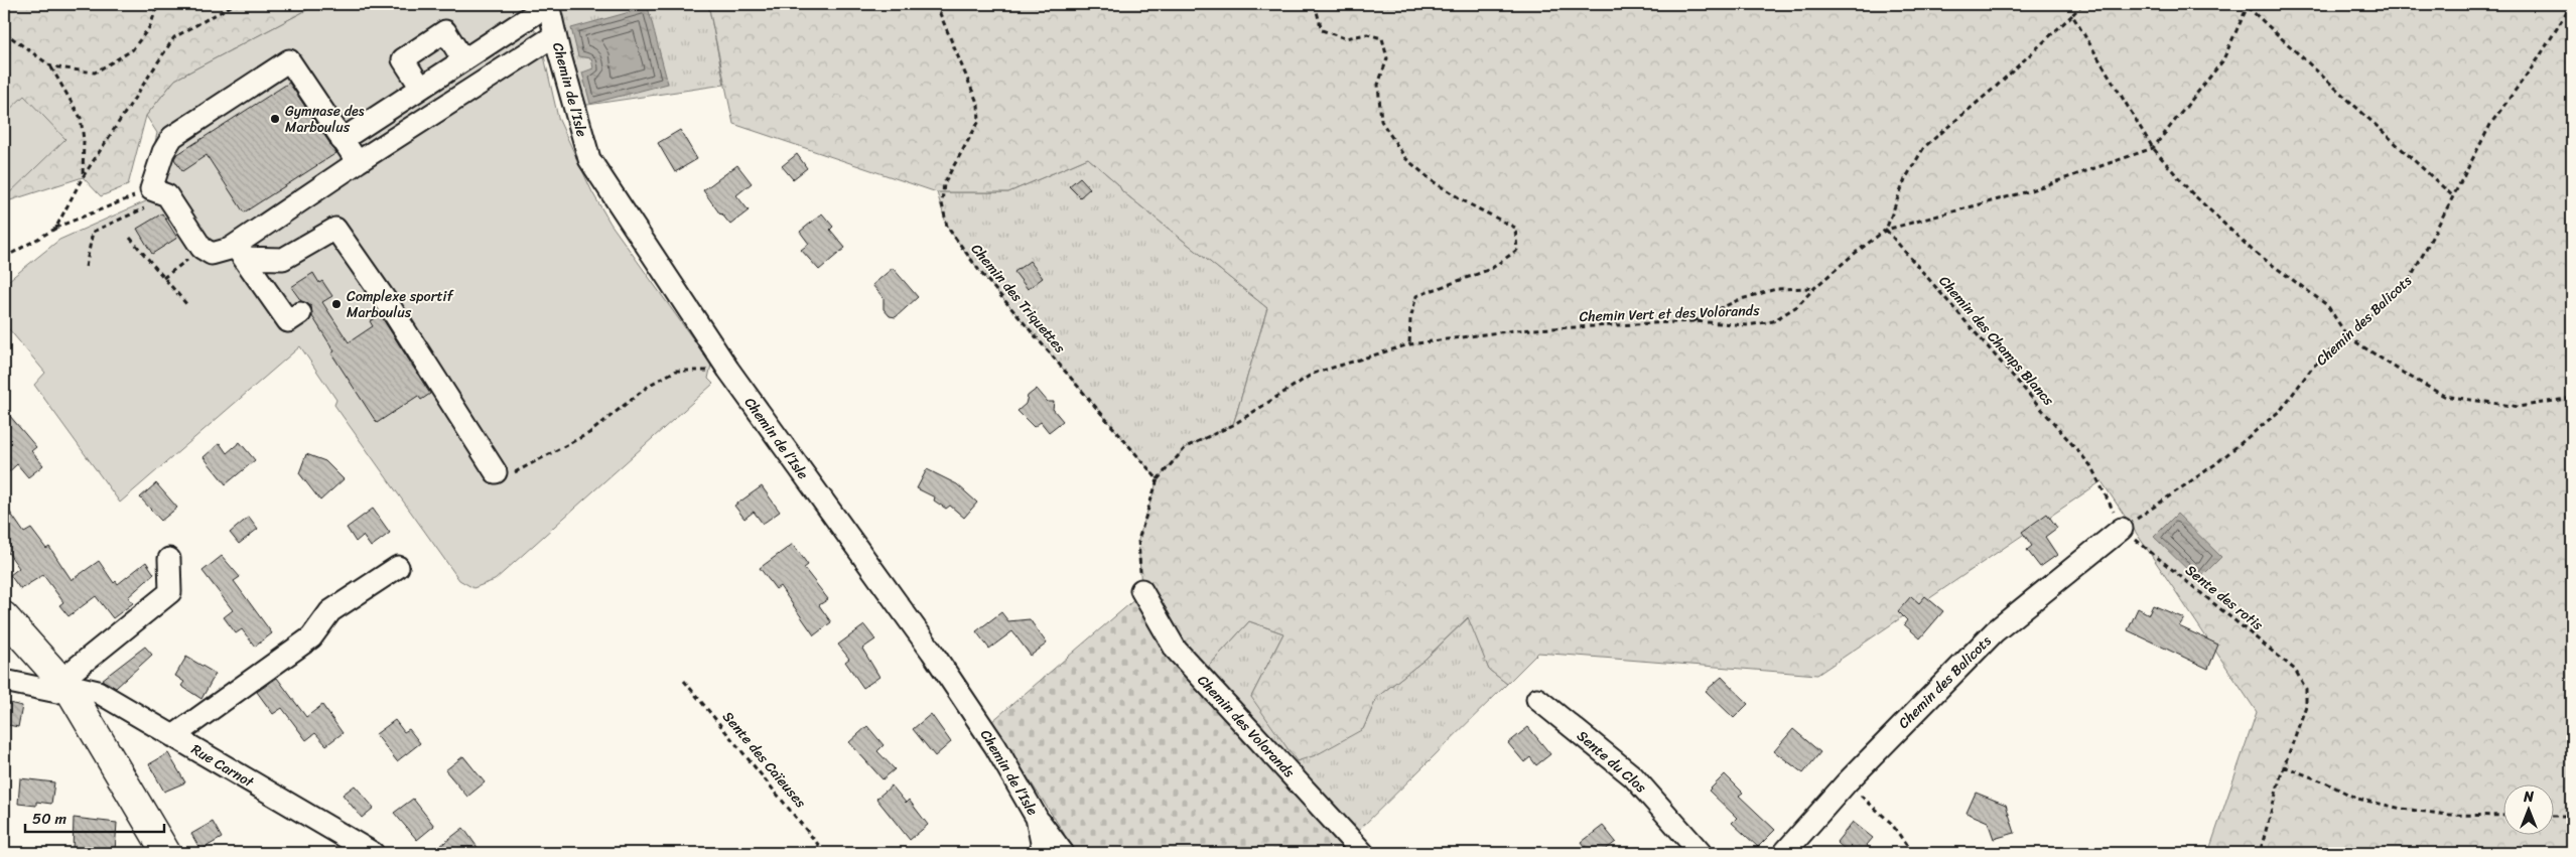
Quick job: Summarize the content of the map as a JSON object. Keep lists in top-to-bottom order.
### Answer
{
  "streets": {
    "street": [
      "Chemin de l’Isle",
      "Chemin des Balicots",
      "Chemin des Volorands",
      "Sente du Clos",
      "Rue Carnot"
    ],
    "path": [
      "Chemin des Triquettes",
      "Chemin Vert et des Volorands",
      "Chemin des Champs Blancs",
      "Sente des rotis",
      "Sente des Caïeuses"
    ]
  },
  "crossings": [
    ["Chemin des Triquettes", "Chemin Vert et des Volorands"],
    ["Chemin Vert et des Volorands", "Chemin des Champs Blancs"],
    ["Chemin des Balicots", "Chemin des Champs Blancs"],
    ["Chemin des Balicots", "Sente des rotis"],
    ["Chemin des Champs Blancs", "Sente des rotis"]
  ],
  "places": ["Gymnase des Marboulus", "Complexe sportif Marboulus"],
  "scale_bar": "50 m",
  "north": "top"
}
